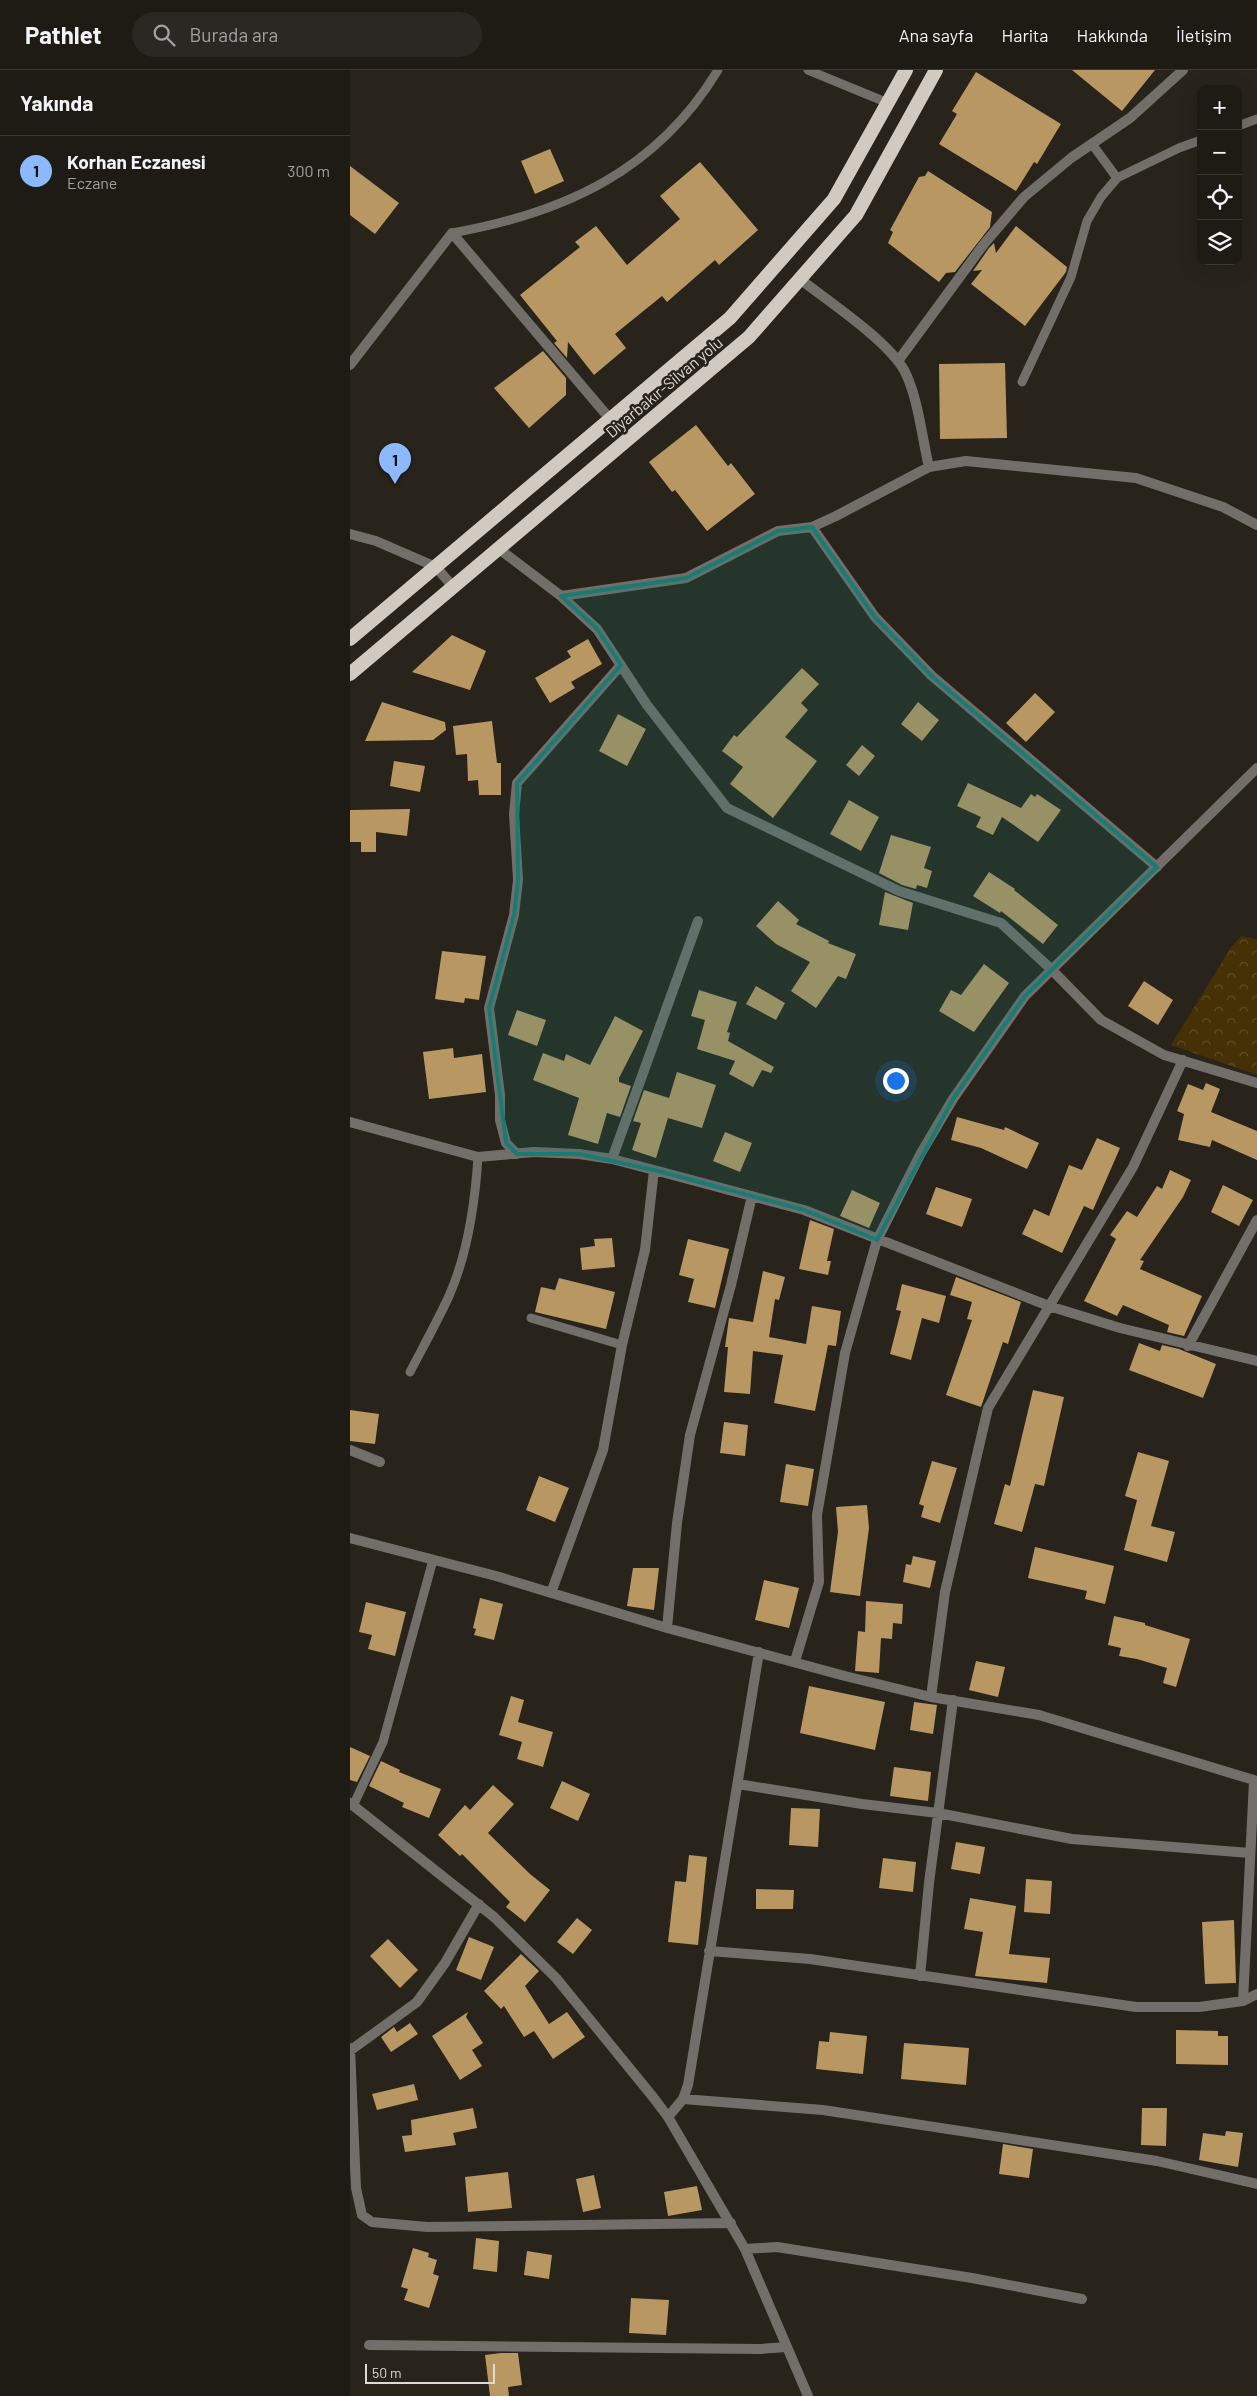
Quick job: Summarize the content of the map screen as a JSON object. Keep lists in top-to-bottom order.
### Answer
{
  "streets": {
    "highway": ["Diyarbakır-Silvan yolu"]
  },
  "scale_bar": "50 m",
  "page": {
    "header": "Pathlet",
    "search": "Burada ara",
    "nav": [
      "Ana sayfa",
      "Harita",
      "Hakkında",
      "İletişim"
    ],
    "heading": "Yakında",
    "map_buttons": ["+", "−"],
    "list": [
      {
        "mark": "1",
        "name": "Korhan Eczanesi",
        "note": "Eczane",
        "value": "300 m"
      }
    ],
    "pins": "1",
    "scale": "50 m"
  }
}
